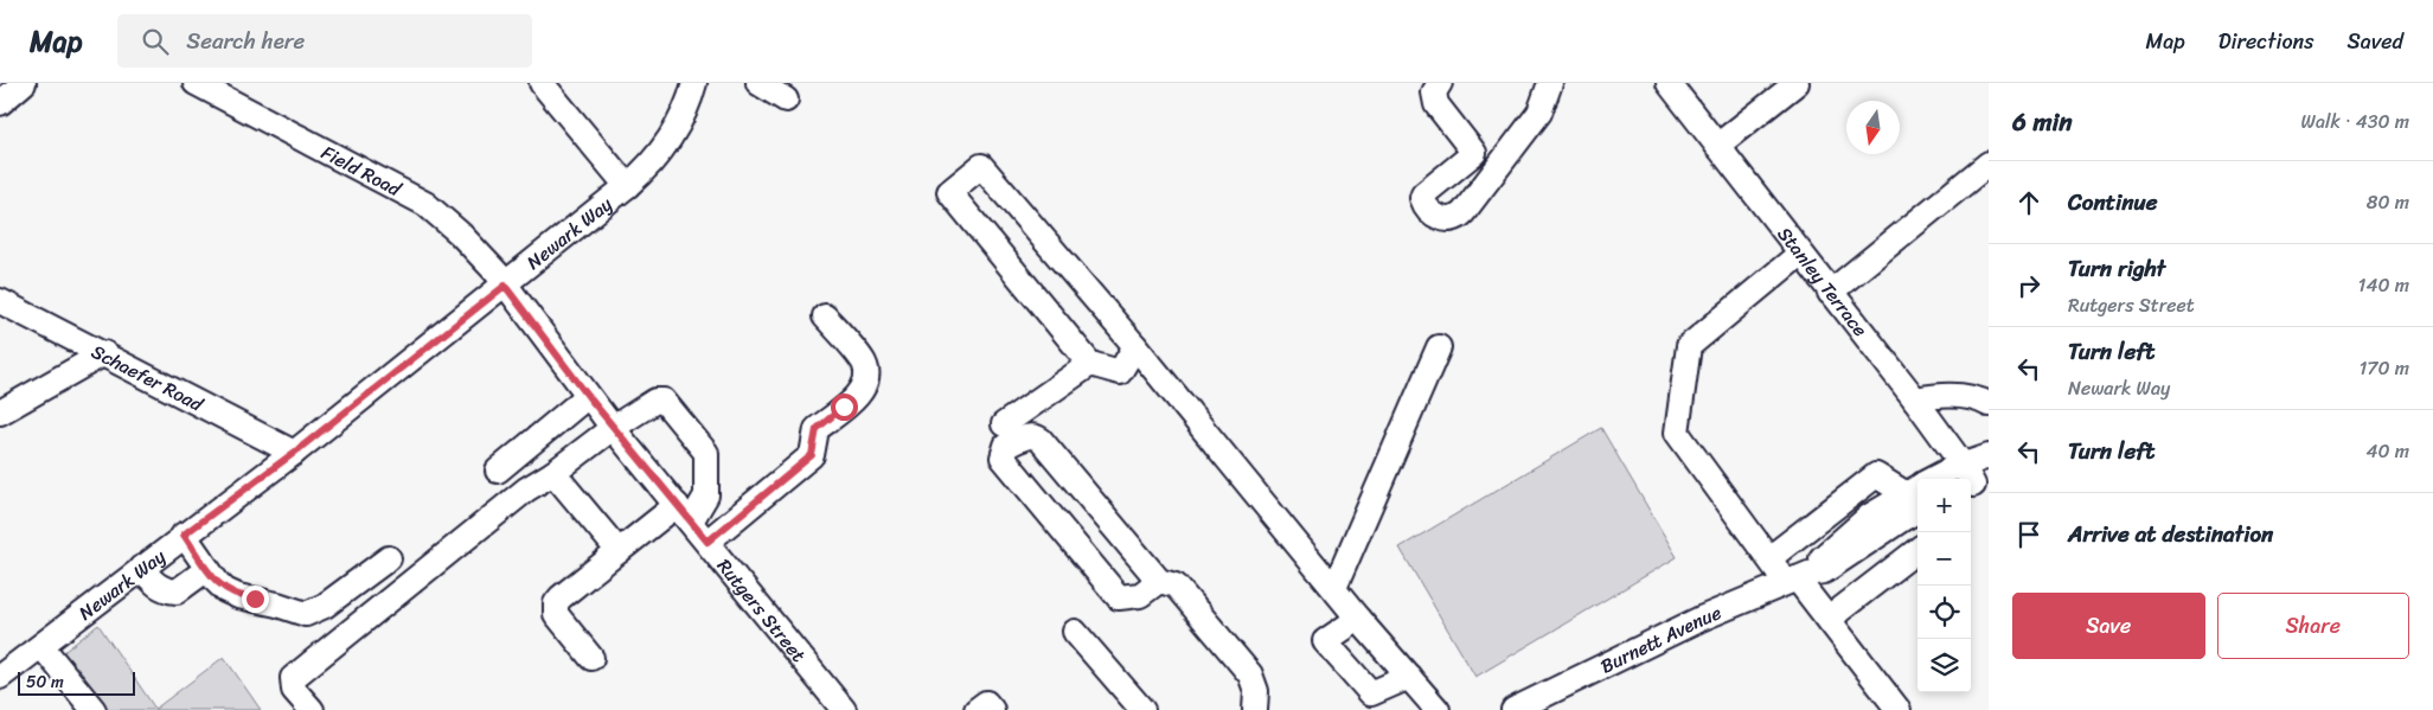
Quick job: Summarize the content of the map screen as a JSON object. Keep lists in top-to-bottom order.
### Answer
{
  "streets": {
    "street": [
      "Field Road",
      "Newark Way",
      "Stanley Terrace",
      "Schaefer Road",
      "Rutgers Street",
      "Burnett Avenue"
    ]
  },
  "crossings": [
    ["Field Road", "Newark Way"],
    ["Field Road", "Rutgers Street"],
    ["Newark Way", "Schaefer Road"],
    ["Newark Way", "Rutgers Street"],
    ["Stanley Terrace", "Burnett Avenue"]
  ],
  "scale_bar": "50 m",
  "north": "bottom",
  "page": {
    "header": "Map",
    "search": "Search here",
    "nav": ["Map", "Directions", "Saved"],
    "heading": ["6 min", "Walk · 430 m"],
    "list": [
      ["Continue", "80 m"],
      ["Turn right", "Rutgers Street", "140 m"],
      ["Turn left", "Newark Way", "170 m"],
      ["Turn left", "40 m"],
      "Arrive at destination"
    ],
    "map_buttons": ["+", "−"],
    "buttons": ["Save", "Share"],
    "scale": "50 m"
  }
}
